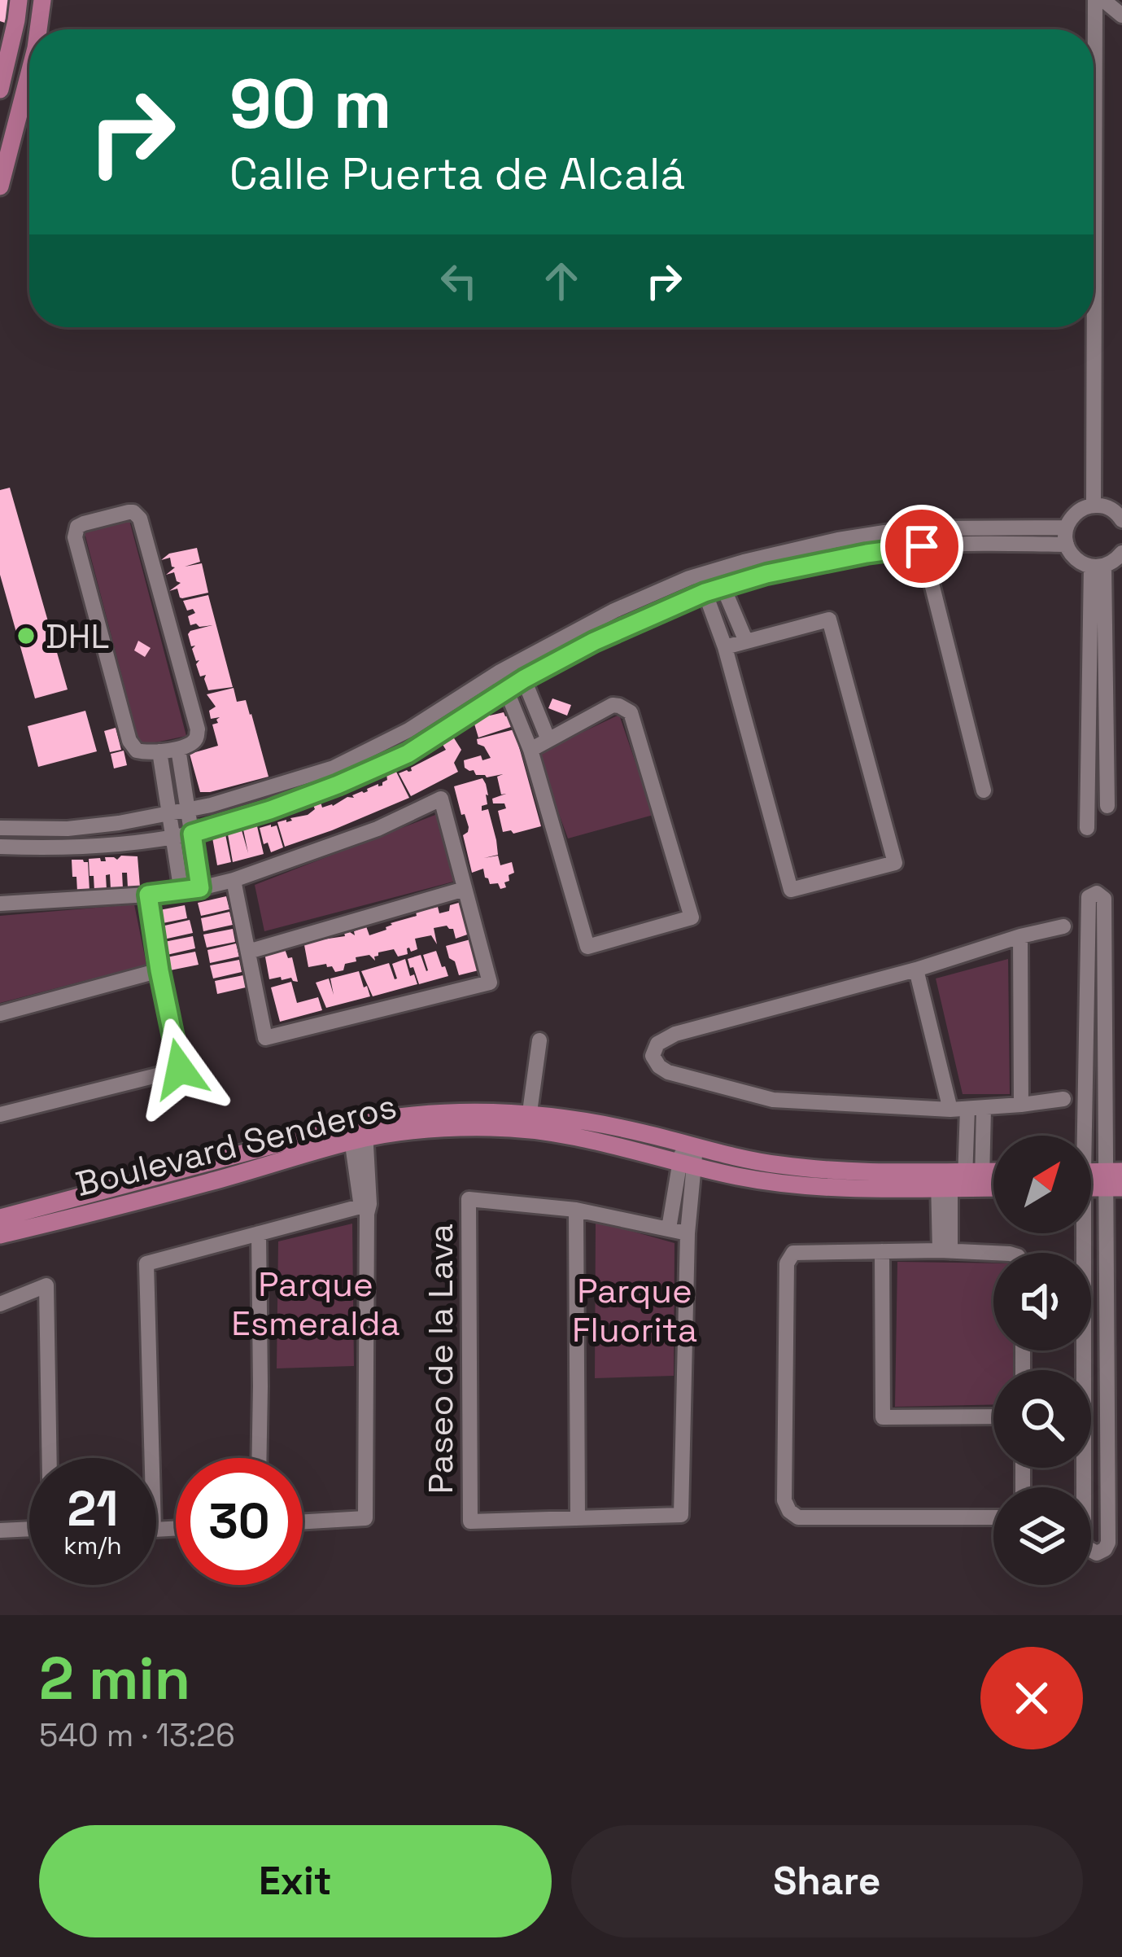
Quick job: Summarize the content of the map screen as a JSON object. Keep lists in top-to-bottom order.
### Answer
{
  "streets": {
    "main road": ["Boulevard Senderos"],
    "street": ["Paseo de la Lava"]
  },
  "crossings": [
    ["Boulevard Senderos", "Paseo de la Lava"]
  ],
  "parks": ["Parque Esmeralda", "Parque Fluorita"],
  "places": ["DHL"],
  "north": "top right",
  "page": {
    "turn": ["90 m", "Calle Puerta de Alcalá"],
    "speed": "21 km/h",
    "limit": "30",
    "heading": ["2 min", "540 m · 13:26"],
    "buttons": ["Exit", "Share"]
  }
}
